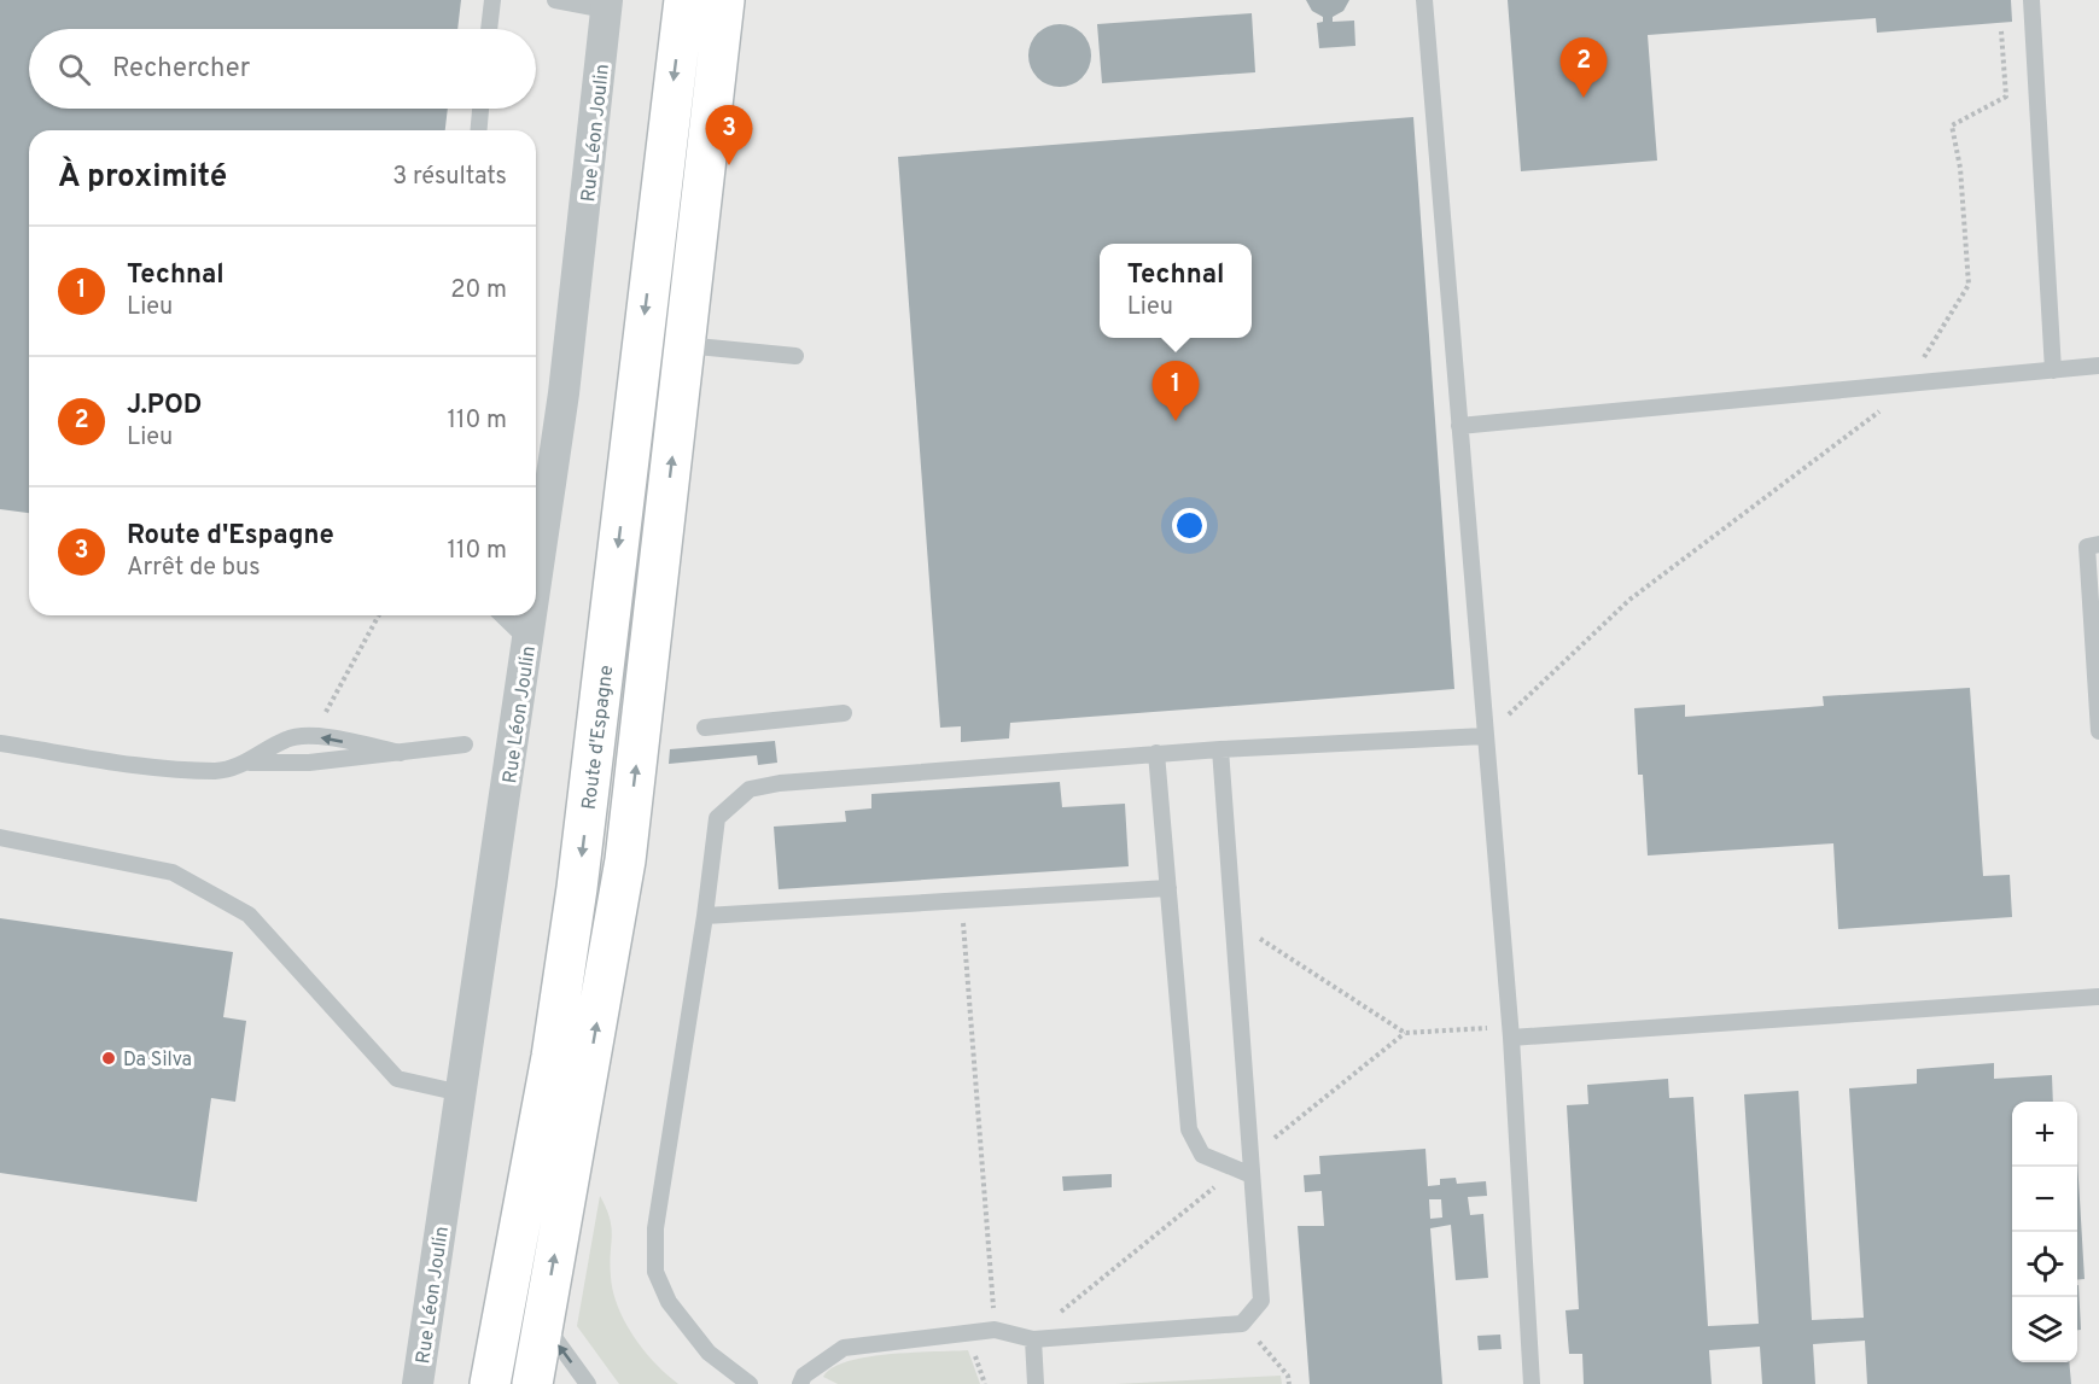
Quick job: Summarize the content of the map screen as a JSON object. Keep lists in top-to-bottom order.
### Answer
{
  "streets": {
    "main road": ["Route d'Espagne"],
    "street": ["Rue Léon Joulin"]
  },
  "places": ["Da Silva"],
  "page": {
    "search": "Rechercher",
    "pins": ["2", "3", "1"],
    "heading": ["À proximité", "3 résultats"],
    "list": [
      {
        "mark": "1",
        "name": "Technal",
        "note": "Lieu",
        "value": "20 m"
      },
      {
        "mark": "2",
        "name": "J.POD",
        "note": "Lieu",
        "value": "110 m"
      },
      {
        "mark": "3",
        "name": "Route d'Espagne",
        "note": "Arrêt de bus",
        "value": "110 m"
      }
    ],
    "popup": ["Technal", "Lieu"],
    "map_buttons": ["+", "−"]
  }
}
